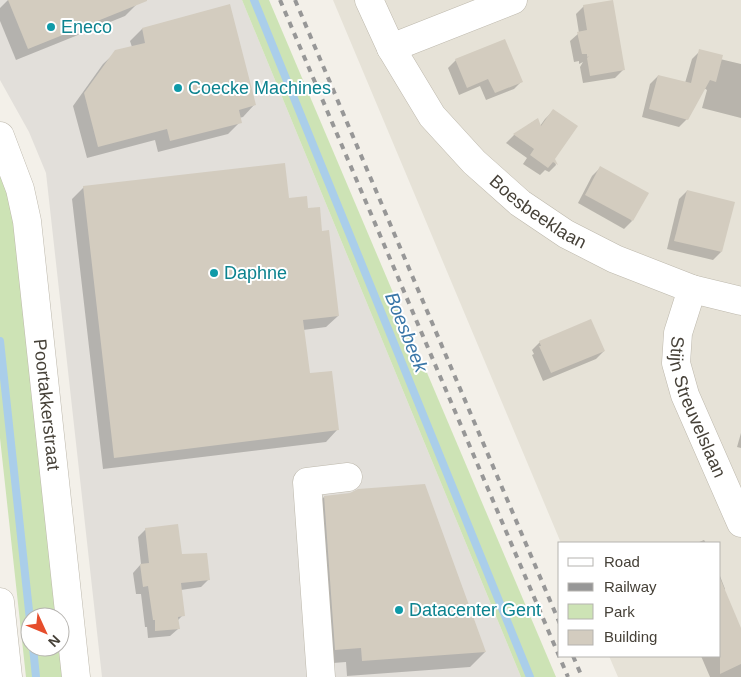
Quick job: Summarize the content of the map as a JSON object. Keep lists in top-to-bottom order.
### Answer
{
  "streets": {
    "street": ["Boesbeeklaan", "Poortakkerstraat", "Stijn Streuvelslaan"]
  },
  "crossings": [
    ["Boesbeeklaan", "Stijn Streuvelslaan"]
  ],
  "water": ["Boesbeek"],
  "places": [
    "Eneco",
    "Coecke Machines",
    "Daphne",
    "Datacenter Gent"
  ],
  "legend": [
    "Road",
    "Railway",
    "Park",
    "Building"
  ],
  "north": "bottom right"
}
